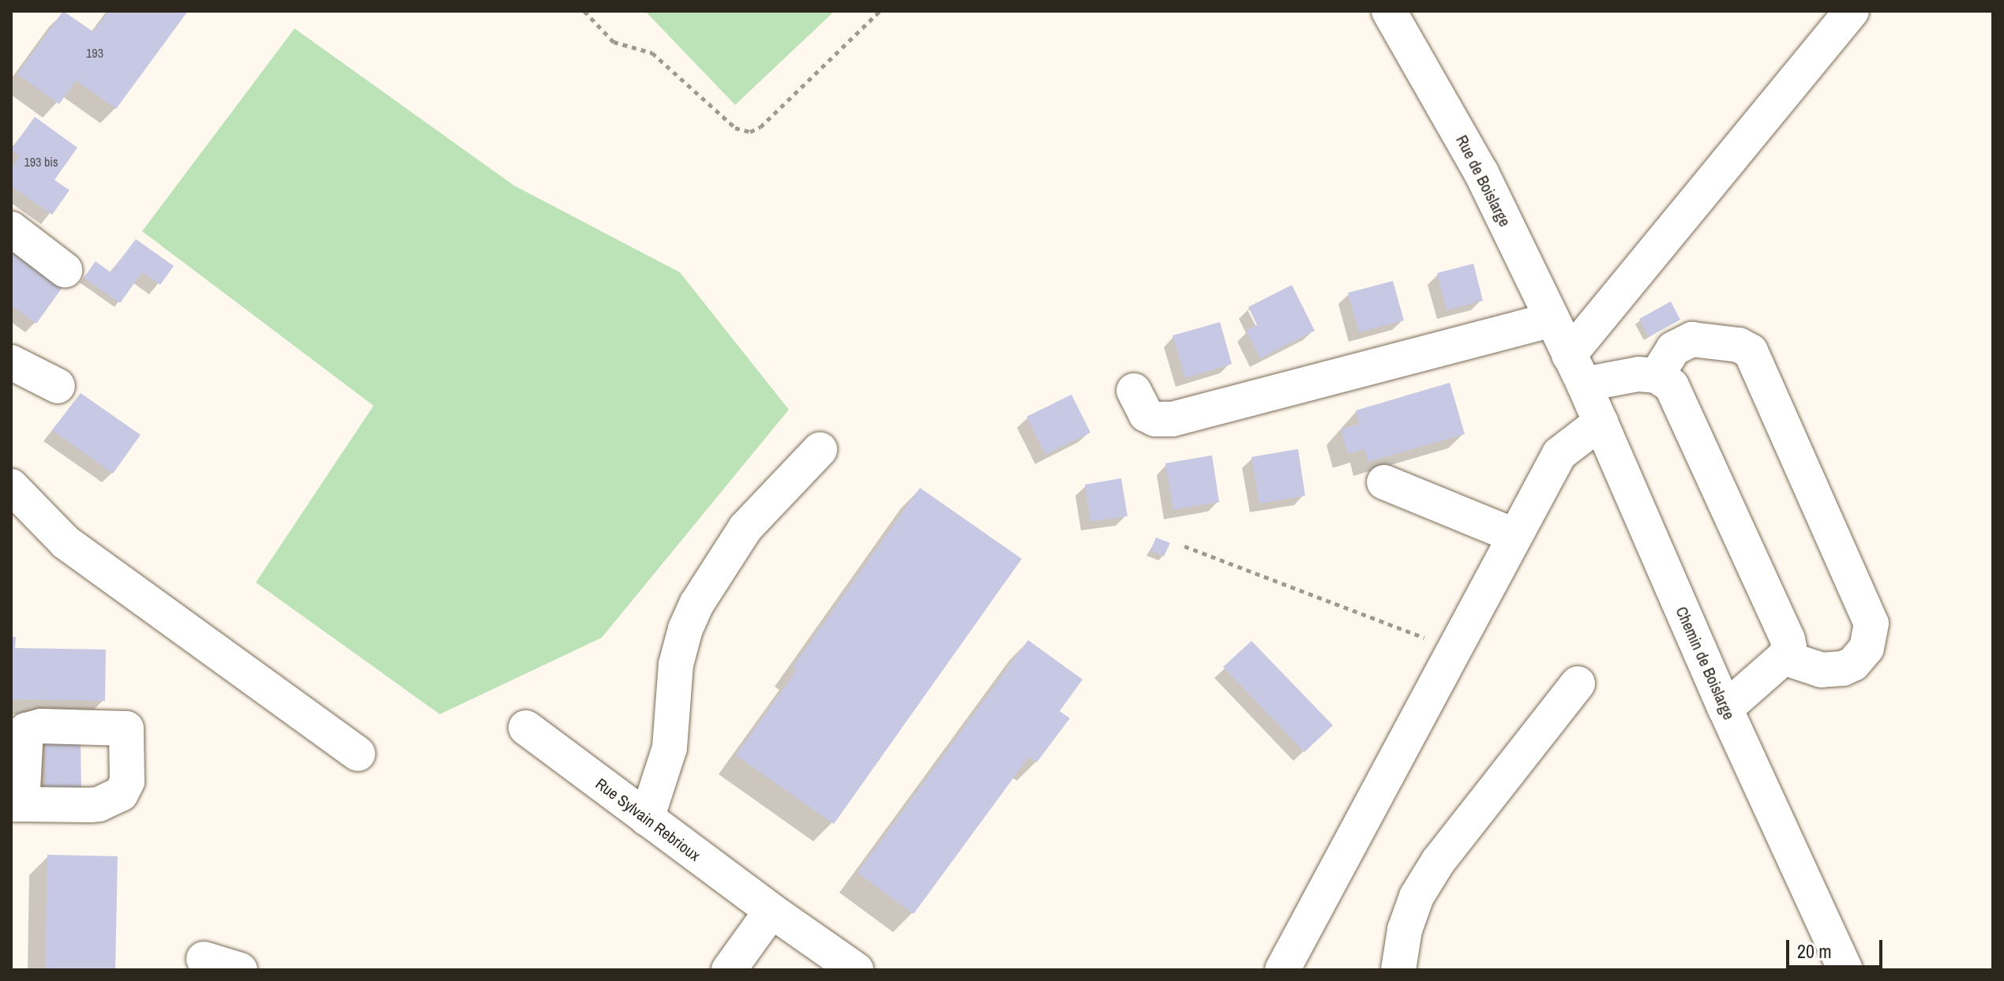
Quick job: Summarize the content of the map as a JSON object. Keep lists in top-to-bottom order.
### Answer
{
  "streets": {
    "street": ["Rue de Boislarge", "Chemin de Boislarge", "Rue Sylvain Rebrioux"]
  },
  "crossings": [
    ["Rue de Boislarge", "Chemin de Boislarge"]
  ],
  "house_numbers": ["193", "193 bis"],
  "scale_bar": "20 m"
}
